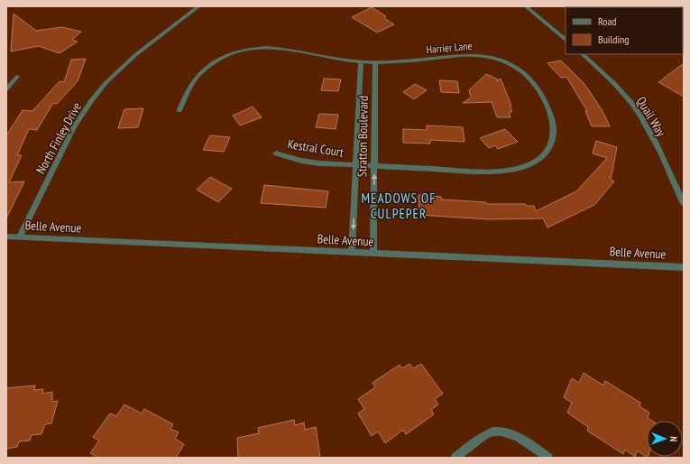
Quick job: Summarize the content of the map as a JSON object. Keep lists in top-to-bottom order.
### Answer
{
  "streets": {
    "street": [
      "Harrier Lane",
      "Quail Way",
      "Stratton Boulevard",
      "North Finley Drive",
      "Kestral Court",
      "Belle Avenue"
    ]
  },
  "crossings": [
    ["Harrier Lane", "Stratton Boulevard"],
    ["Harrier Lane", "Kestral Court"],
    ["Stratton Boulevard", "Kestral Court"],
    ["Stratton Boulevard", "Belle Avenue"],
    ["North Finley Drive", "Belle Avenue"]
  ],
  "districts": ["MEADOWS OF CULPEPER"],
  "legend": ["Road", "Building"],
  "north": "right"
}
